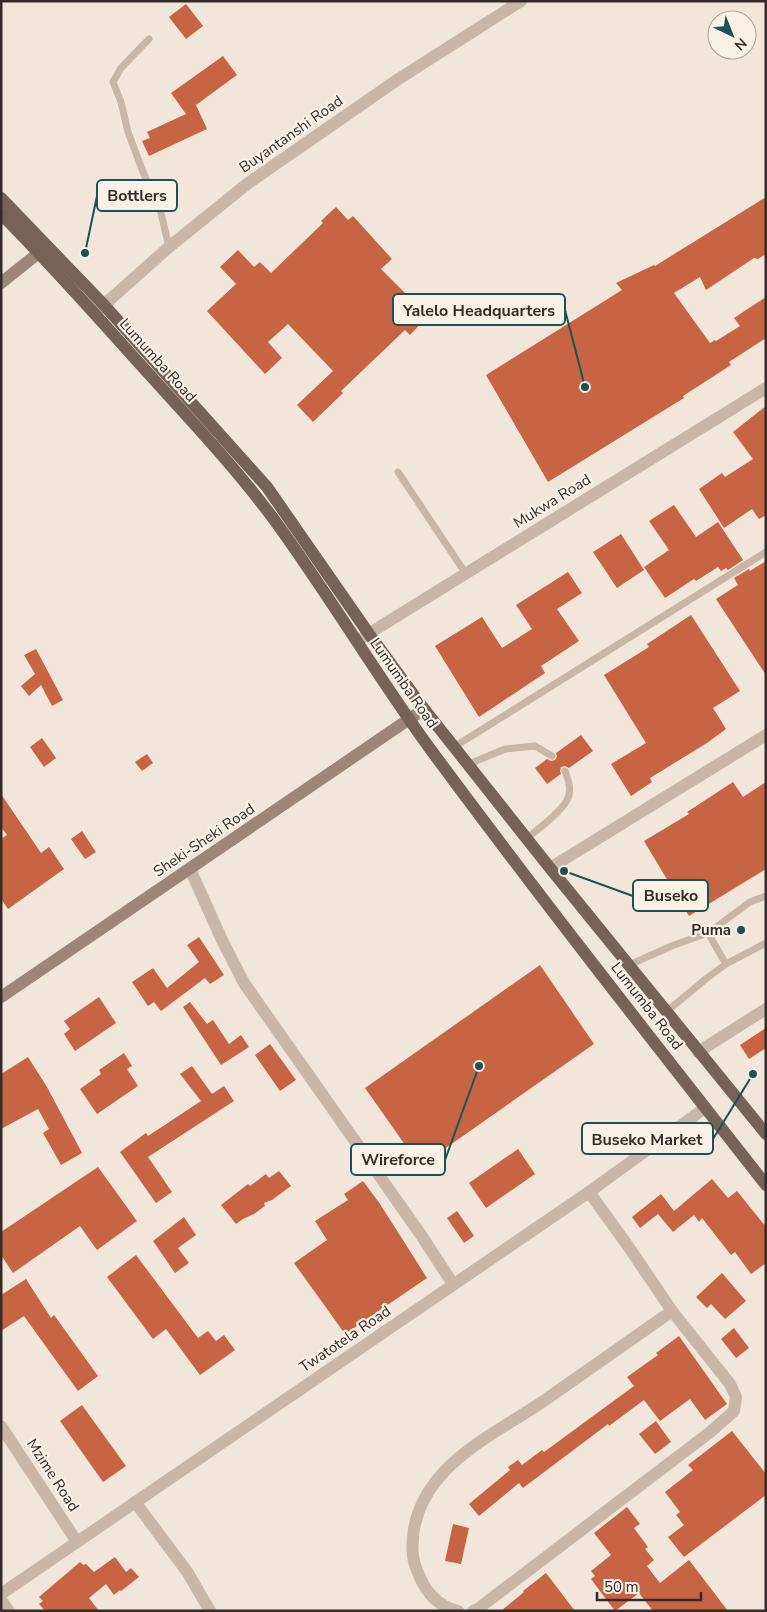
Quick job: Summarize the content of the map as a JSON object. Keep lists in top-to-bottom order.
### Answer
{
  "streets": {
    "main road": ["Lumumba Road"],
    "street": [
      "Buyantanshi Road",
      "Mukwa Road",
      "Sheki-Sheki Road",
      "Twatotela Road",
      "Mzime Road"
    ]
  },
  "crossings": [
    ["Buyantanshi Road", "Lumumba Road"],
    ["Lumumba Road", "Mukwa Road"],
    ["Lumumba Road", "Sheki-Sheki Road"],
    ["Lumumba Road", "Twatotela Road"],
    ["Twatotela Road", "Mzime Road"]
  ],
  "places": [
    "Bottlers",
    "Yalelo Headquarters",
    "Buseko",
    "Puma",
    "Wireforce",
    "Buseko Market"
  ],
  "scale_bar": "50 m",
  "north": "bottom right"
}
